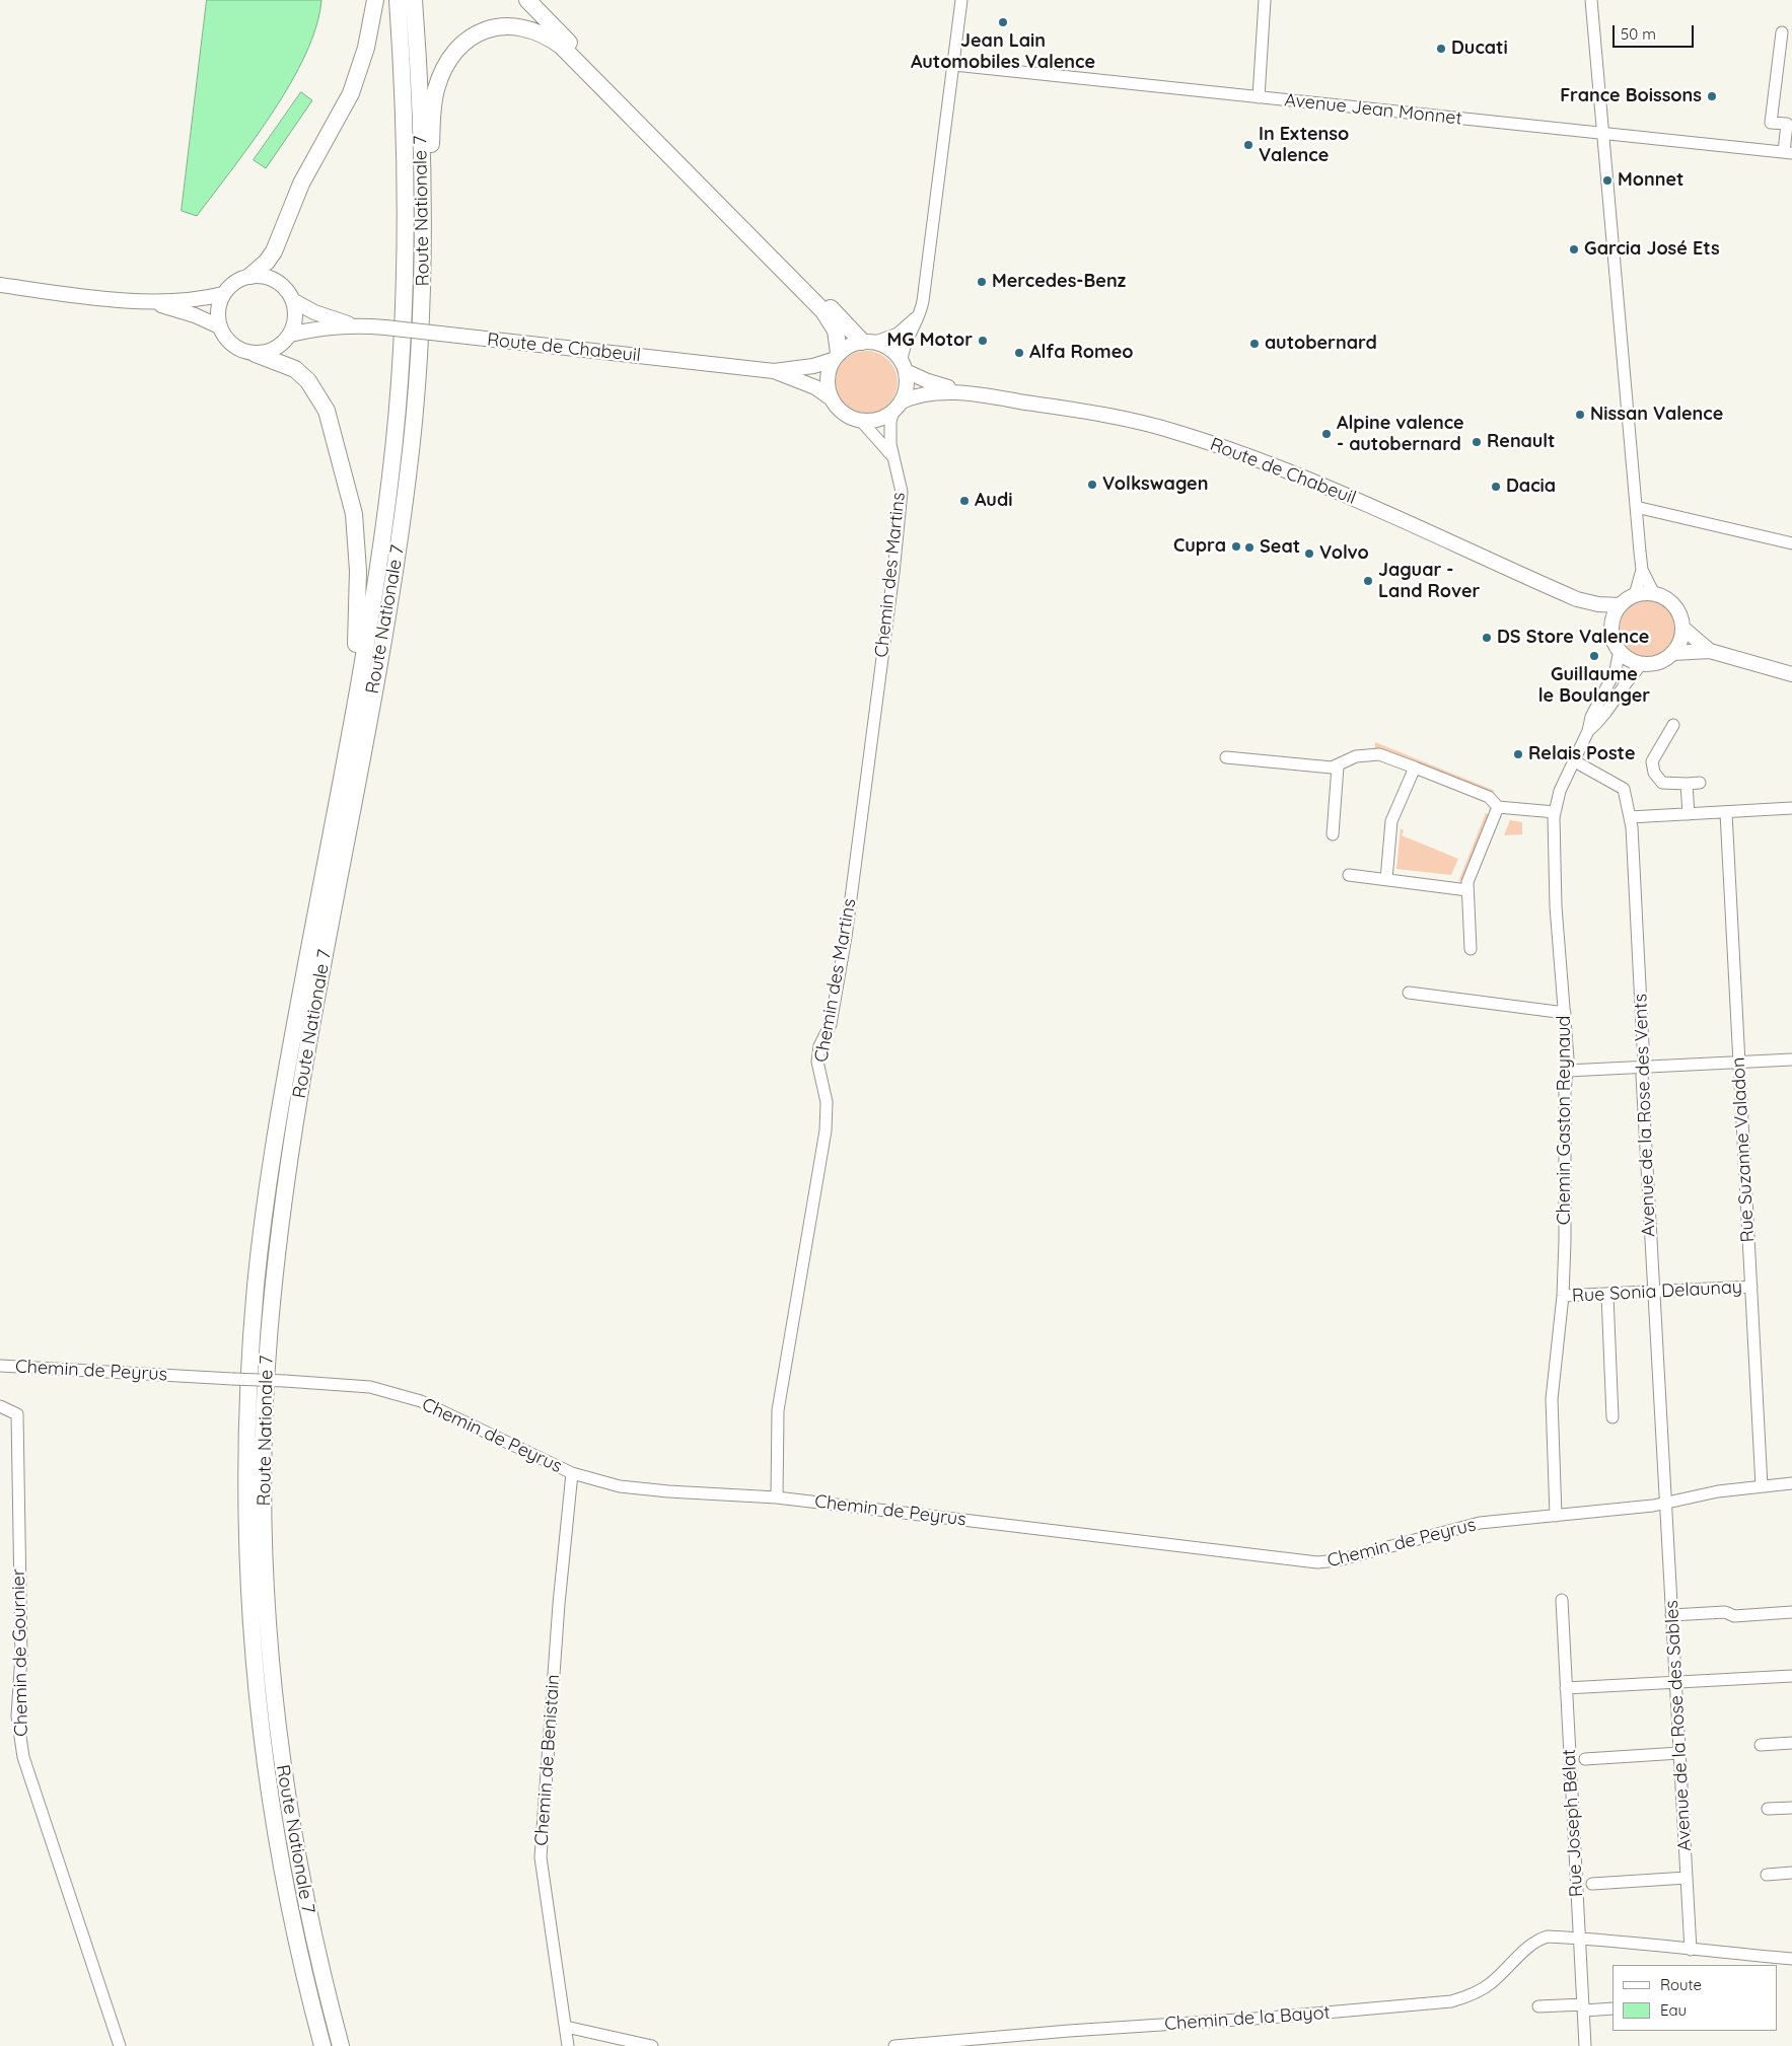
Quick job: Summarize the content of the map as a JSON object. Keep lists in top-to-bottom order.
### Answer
{
  "streets": {
    "highway": ["Route Nationale 7"],
    "main road": ["Route de Chabeuil"],
    "street": [
      "Avenue Jean Monnet",
      "Chemin des Martins",
      "Avenue de la Rose des Vents",
      "Chemin Gaston Reynaud",
      "Rue Suzanne Valadon",
      "Rue Sonia Delaunay",
      "Chemin de Peyrus",
      "Chemin de Gournier",
      "Avenue de la Rose des Sables",
      "Chemin de Benistain",
      "Rue Joseph Bélat",
      "Chemin de la Bayot"
    ]
  },
  "crossings": [
    ["Route de Chabeuil", "Chemin Gaston Reynaud"],
    ["Chemin des Martins", "Chemin de Peyrus"],
    ["Avenue de la Rose des Vents", "Chemin Gaston Reynaud"],
    ["Avenue de la Rose des Vents", "Rue Sonia Delaunay"],
    ["Avenue de la Rose des Vents", "Chemin de Peyrus"],
    ["Avenue de la Rose des Vents", "Avenue de la Rose des Sables"],
    ["Chemin Gaston Reynaud", "Rue Sonia Delaunay"],
    ["Chemin Gaston Reynaud", "Chemin de Peyrus"],
    ["Rue Suzanne Valadon", "Rue Sonia Delaunay"],
    ["Rue Suzanne Valadon", "Chemin de Peyrus"],
    ["Chemin de Peyrus", "Avenue de la Rose des Sables"],
    ["Chemin de Peyrus", "Chemin de Benistain"],
    ["Avenue de la Rose des Sables", "Chemin de la Bayot"],
    ["Rue Joseph Bélat", "Chemin de la Bayot"]
  ],
  "places": [
    "Jean Lain Automobiles Valence",
    "Ducati",
    "France Boissons",
    "In Extenso Valence",
    "Monnet",
    "Garcia José Ets",
    "Mercedes-Benz",
    "MG Motor",
    "autobernard",
    "Alfa Romeo",
    "Nissan Valence",
    "Alpine valence - autobernard",
    "Renault",
    "Volkswagen",
    "Dacia",
    "Audi",
    "Cupra",
    "Seat",
    "Volvo",
    "Jaguar - Land Rover",
    "DS Store Valence",
    "Guillaume le Boulanger",
    "Relais Poste"
  ],
  "legend": ["Route", "Eau"],
  "scale_bar": "50 m"
}
